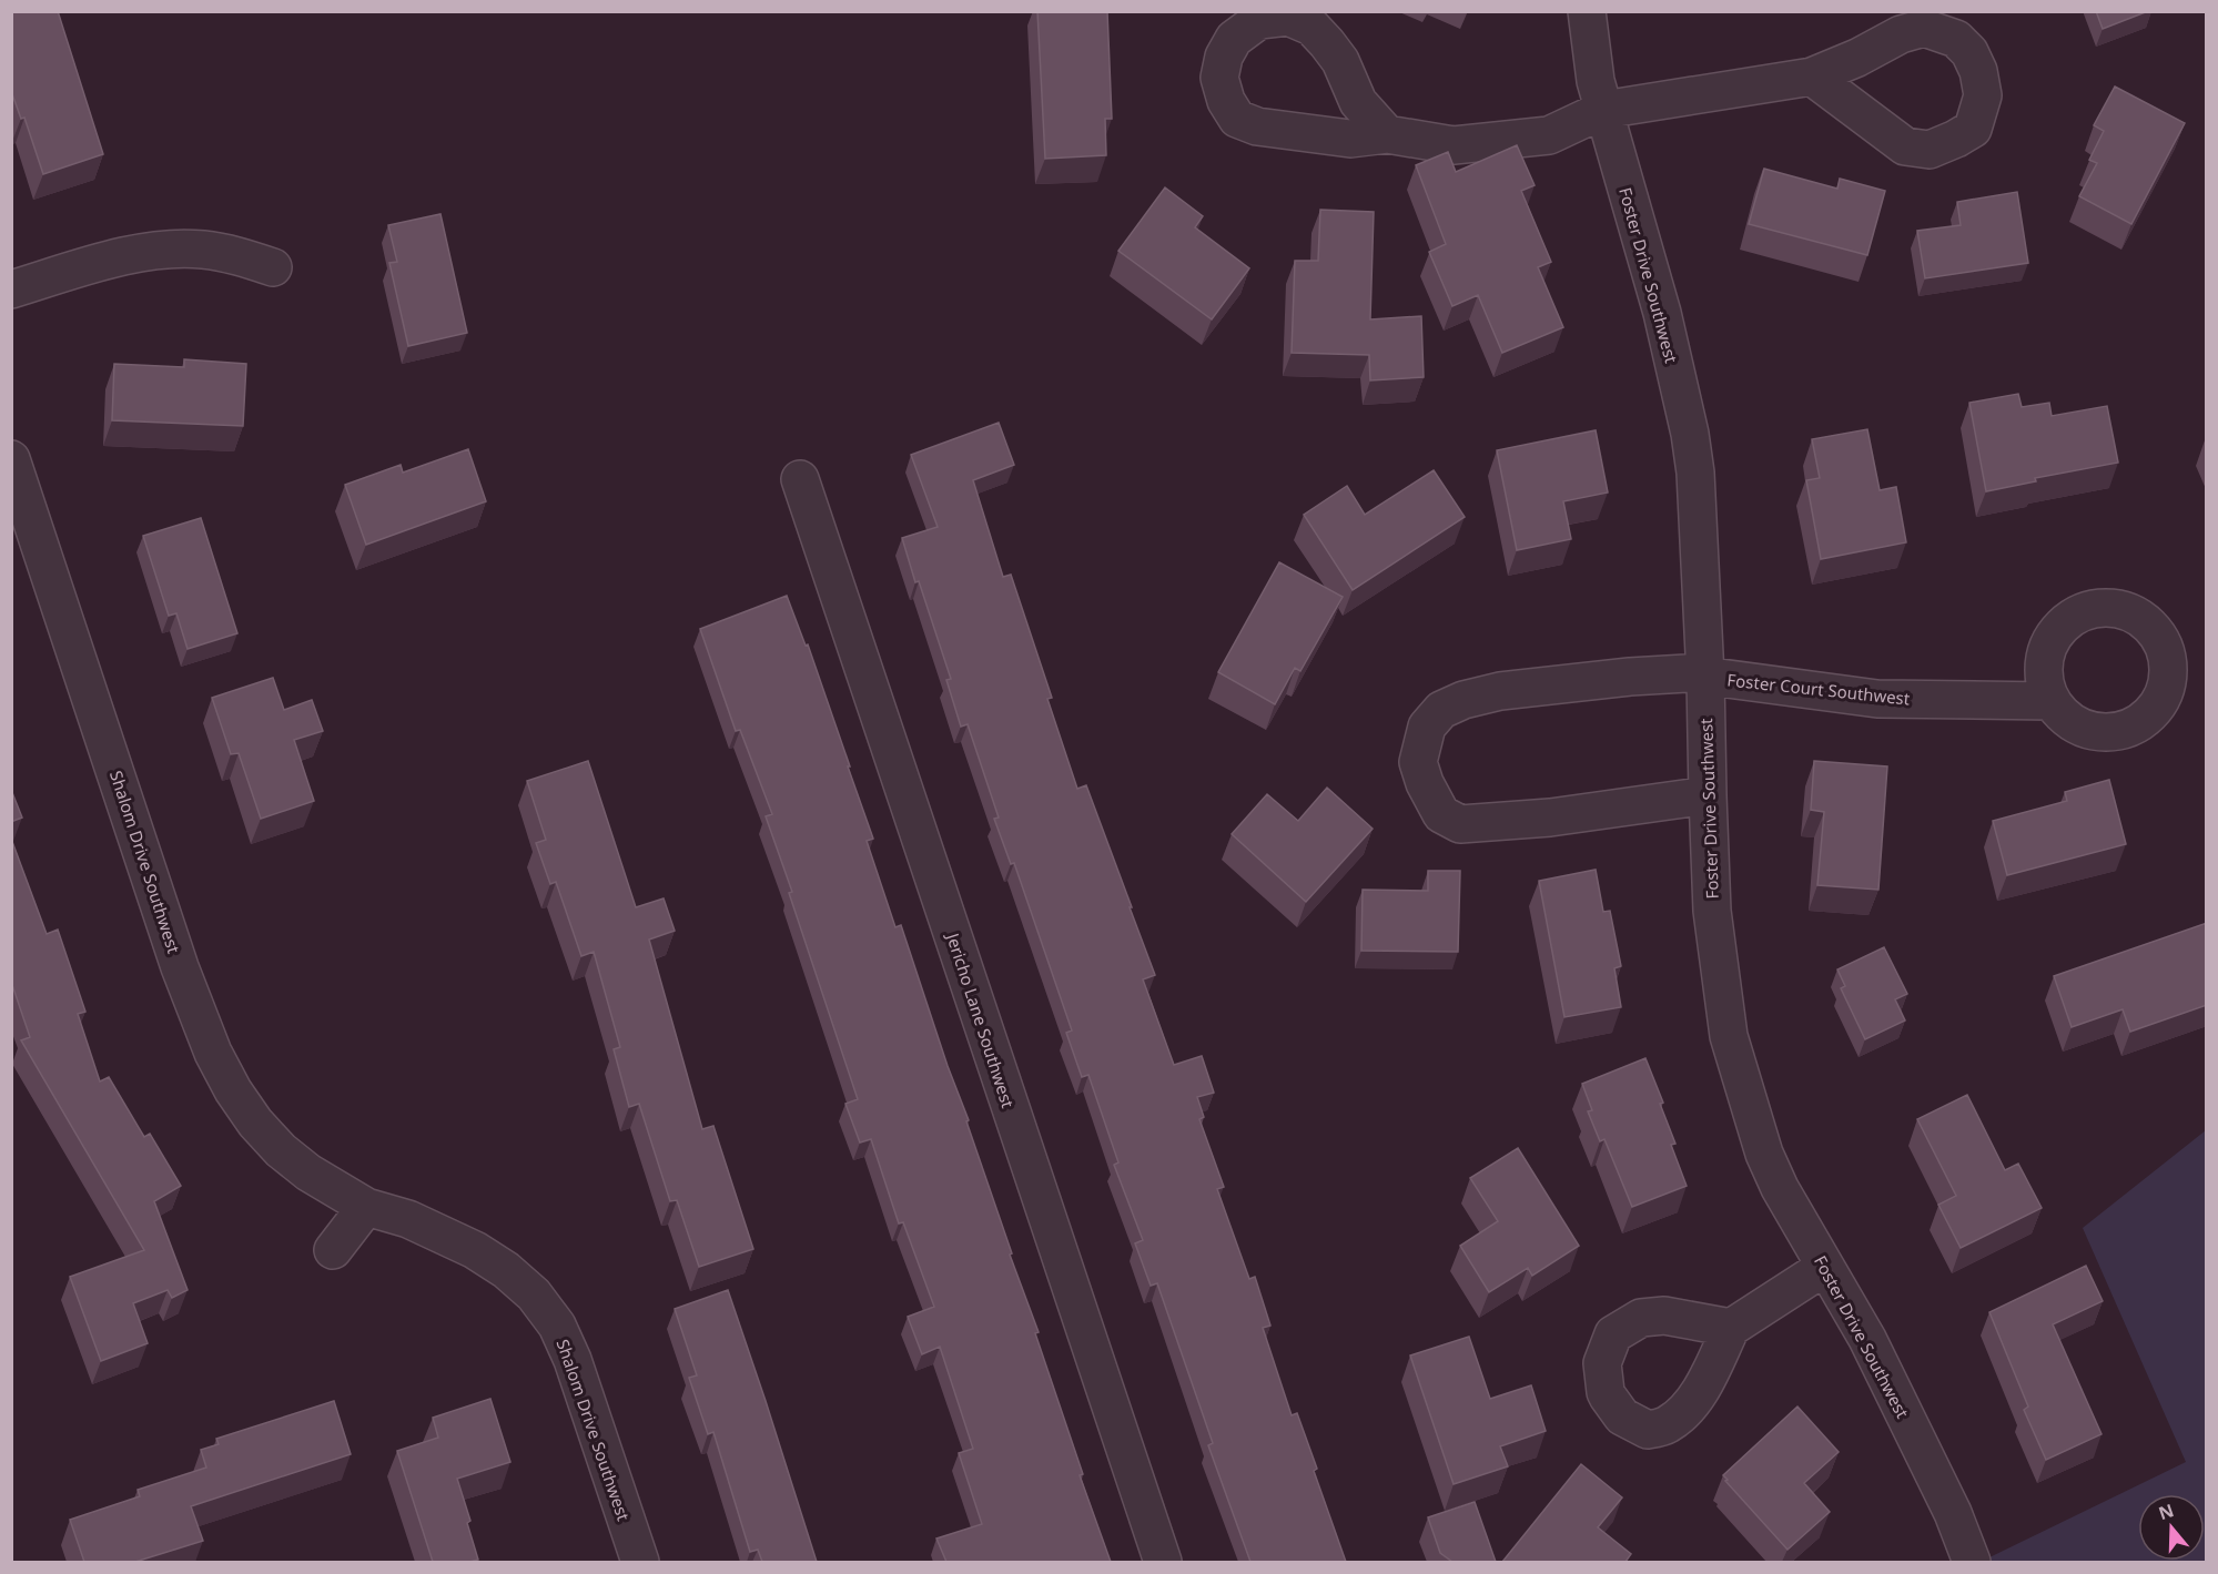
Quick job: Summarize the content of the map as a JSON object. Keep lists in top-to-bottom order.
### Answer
{
  "streets": {
    "street": [
      "Foster Drive Southwest",
      "Foster Court Southwest",
      "Shalom Drive Southwest",
      "Jericho Lane Southwest"
    ]
  },
  "crossings": [
    ["Foster Drive Southwest", "Foster Court Southwest"]
  ],
  "north": "top"
}
